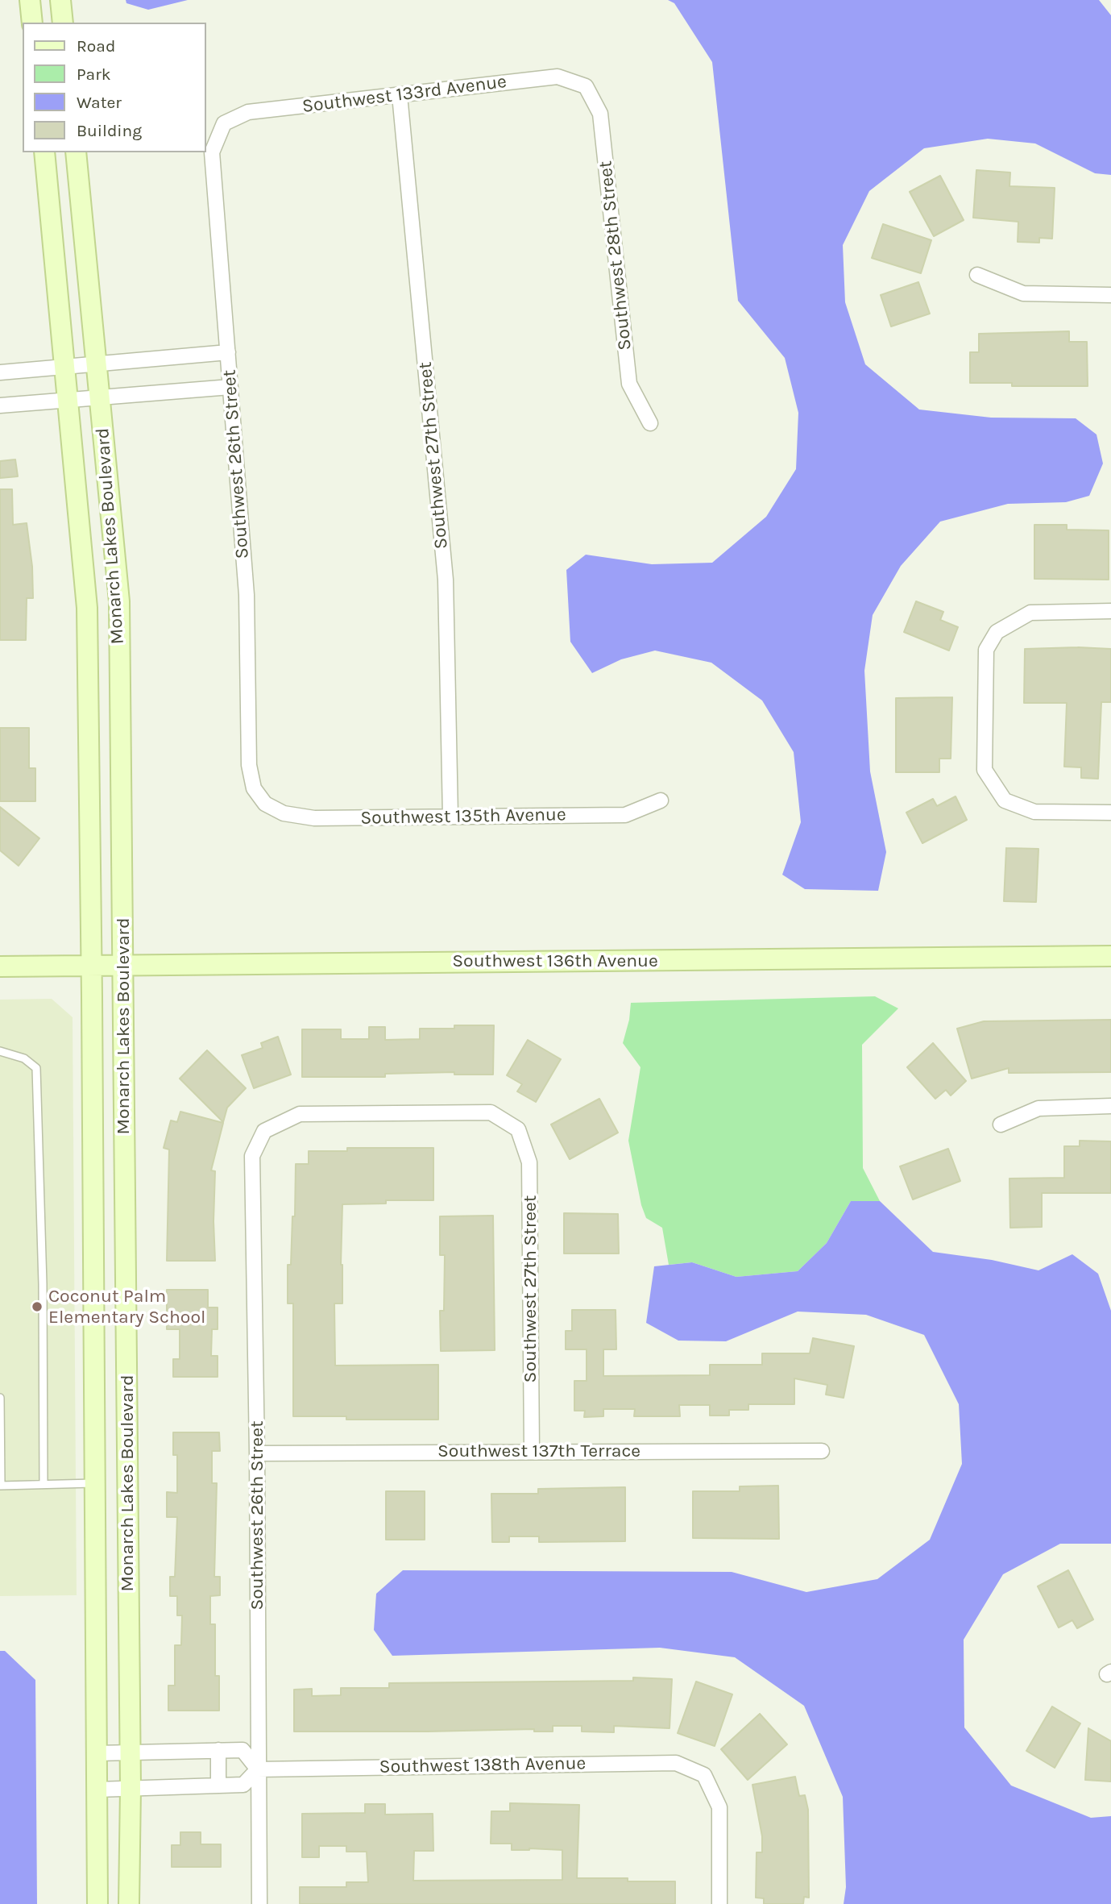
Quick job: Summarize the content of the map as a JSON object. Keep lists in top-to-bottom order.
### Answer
{
  "streets": {
    "street": [
      "Southwest 133rd Avenue",
      "Southwest 28th Street",
      "Southwest 27th Street",
      "Southwest 26th Street",
      "Monarch Lakes Boulevard",
      "Southwest 135th Avenue",
      "Southwest 136th Avenue",
      "Southwest 137th Terrace",
      "Southwest 138th Avenue"
    ]
  },
  "crossings": [
    ["Southwest 133rd Avenue", "Southwest 28th Street"],
    ["Southwest 133rd Avenue", "Southwest 27th Street"],
    ["Southwest 133rd Avenue", "Southwest 26th Street"],
    ["Southwest 27th Street", "Southwest 26th Street"],
    ["Southwest 27th Street", "Southwest 135th Avenue"],
    ["Southwest 27th Street", "Southwest 137th Terrace"],
    ["Southwest 26th Street", "Southwest 135th Avenue"],
    ["Southwest 26th Street", "Southwest 137th Terrace"],
    ["Southwest 26th Street", "Southwest 138th Avenue"],
    ["Monarch Lakes Boulevard", "Southwest 136th Avenue"]
  ],
  "places": ["Coconut Palm Elementary School"],
  "legend": [
    "Road",
    "Park",
    "Water",
    "Building"
  ]
}
